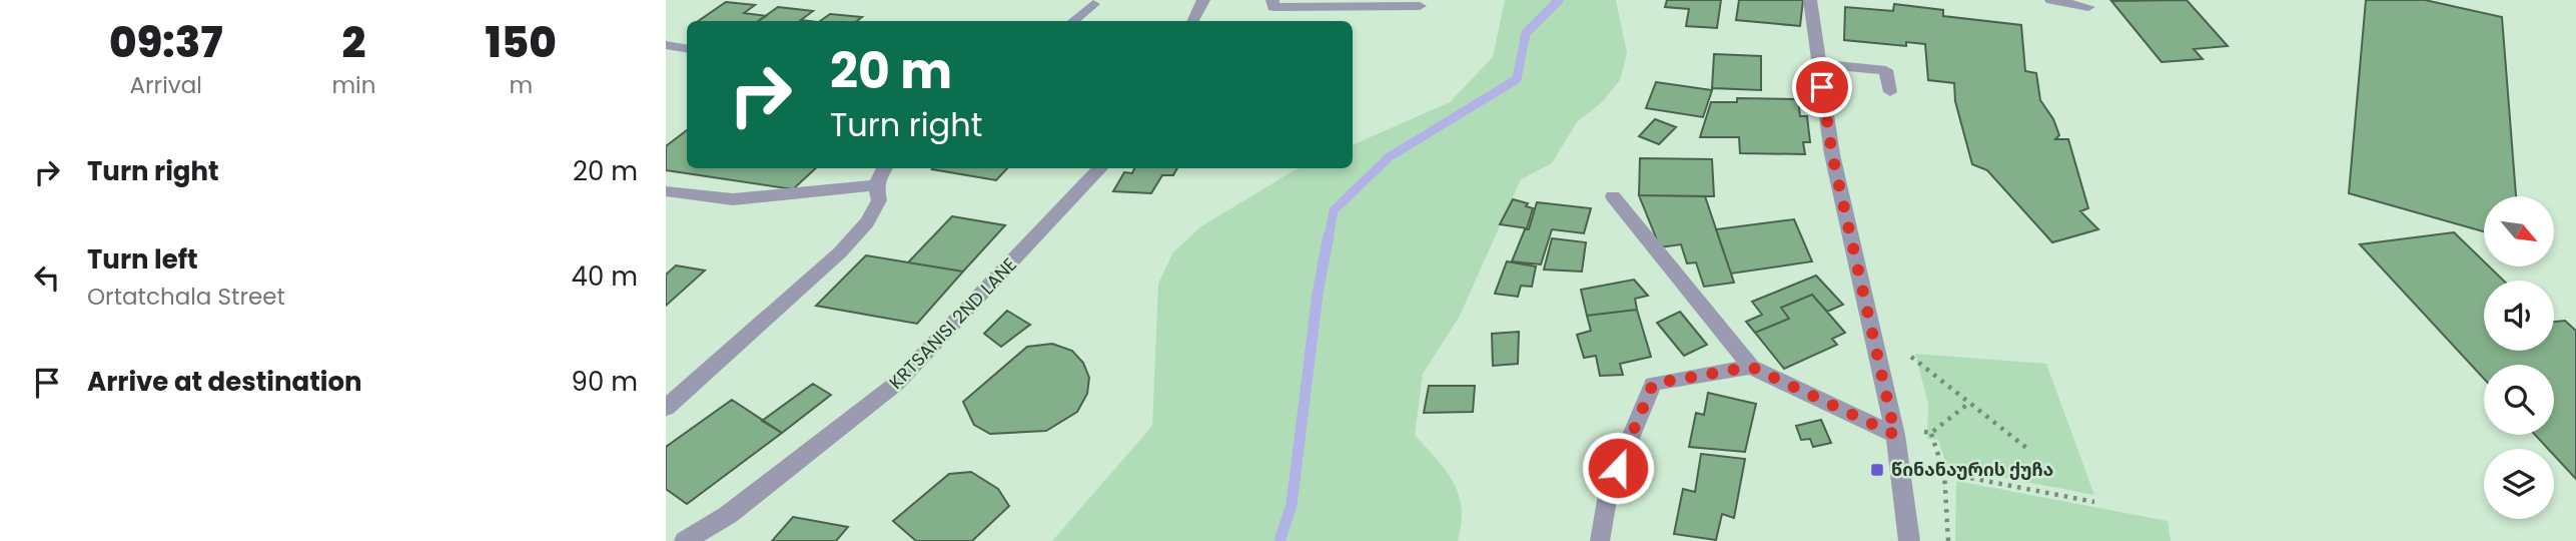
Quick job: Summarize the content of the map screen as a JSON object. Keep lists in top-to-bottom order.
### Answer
{
  "streets": {
    "street": ["KRTSANISI 2ND LANE"]
  },
  "places": {
    "transit": ["წინანაურის ქუჩა"]
  },
  "north": "bottom right",
  "page": {
    "eta": [
      "09:37",
      "Arrival",
      "2",
      "min",
      "150",
      "m"
    ],
    "turn": ["20 m", "Turn right"],
    "list": [
      {
        "name": "Turn right",
        "value": "20 m"
      },
      {
        "name": "Turn left",
        "note": "Ortatchala Street",
        "value": "40 m"
      },
      {
        "name": "Arrive at destination",
        "value": "90 m"
      }
    ]
  }
}
